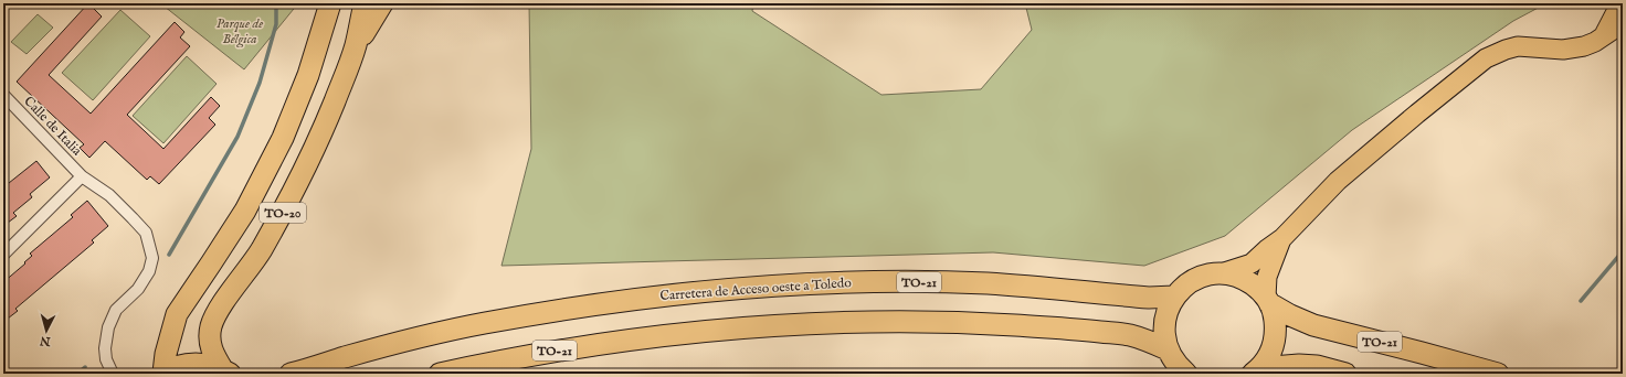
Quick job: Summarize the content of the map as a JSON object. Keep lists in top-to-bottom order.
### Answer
{
  "streets": {
    "highway": ["TO-20", "TO-21", "Carretera de Acceso oeste a Toledo"],
    "street": ["Calle de Italia"]
  },
  "crossings": [
    ["TO-21", "Carretera de Acceso oeste a Toledo"]
  ],
  "parks": ["Parque de Bélgica"],
  "north": "bottom"
}
